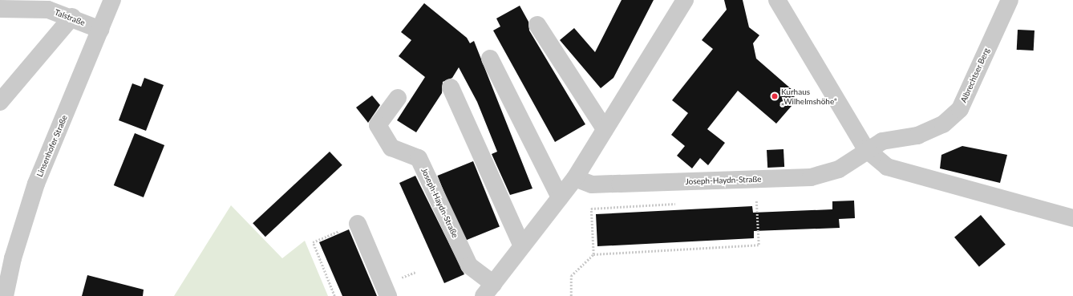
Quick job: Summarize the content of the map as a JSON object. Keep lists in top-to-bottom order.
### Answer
{
  "streets": {
    "street": [
      "Talstraße",
      "Albrechtser Berg",
      "Linsenhofer Straße",
      "Joseph-Haydn-Straße"
    ]
  },
  "crossings": [
    ["Talstraße", "Linsenhofer Straße"],
    ["Albrechtser Berg", "Joseph-Haydn-Straße"]
  ],
  "places": ["Kurhaus „Wilhelmshöhe“"]
}
